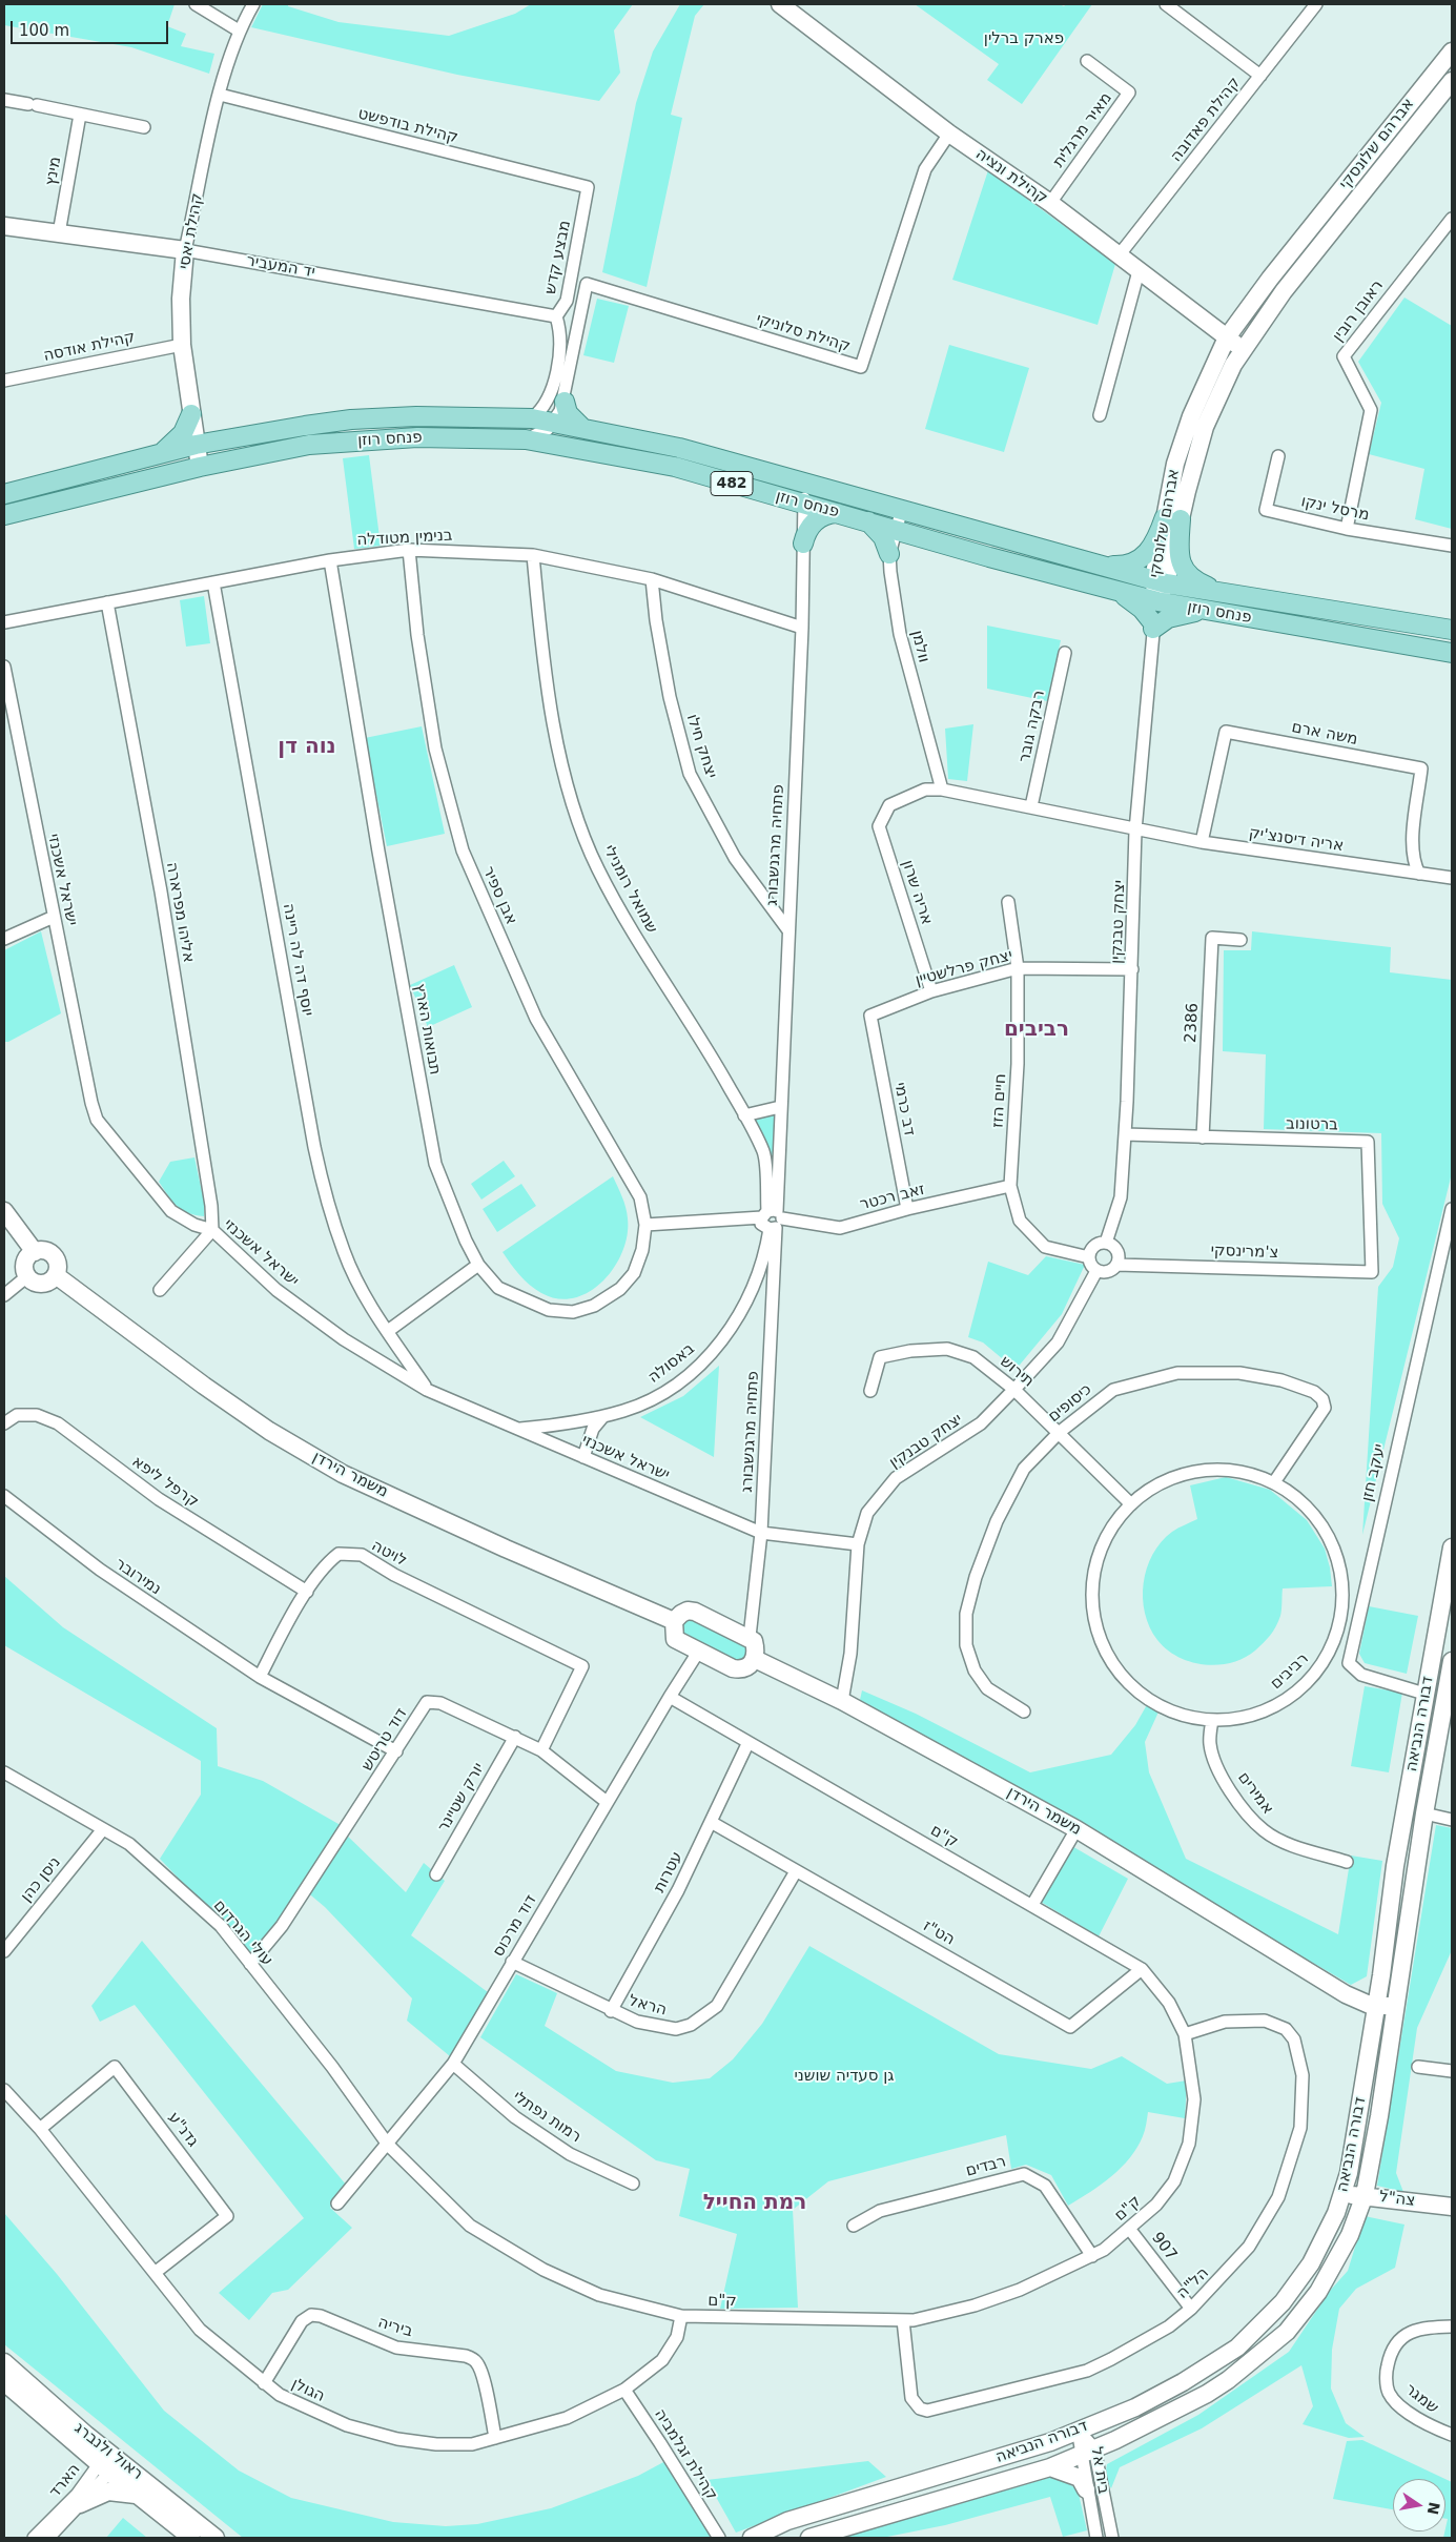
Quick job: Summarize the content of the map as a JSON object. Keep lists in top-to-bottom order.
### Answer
{
  "streets": {
    "main road": ["פנחס רוזן", "482"],
    "street": [
      "קהילת פאדובה",
      "קהילת בודפשט",
      "מאיר מרגלית",
      "אברהם שלונסקי",
      "מינץ",
      "קהילת ונציה",
      "קהילת יאסי",
      "מבצע קדש",
      "יד המעביר",
      "ראובן רובין",
      "קהילת סלוניקי",
      "קהילת אודסה",
      "מרסל ינקו",
      "בנימין מטודלה",
      "וולמן",
      "רבקה גובר",
      "משה ארם",
      "יצחק חילו",
      "אריה דיסנצ'יק",
      "פתחיה מרגנשבורג",
      "ישראל אשכנזי",
      "שמואל רומנילי",
      "אריה שרון",
      "אבן ספיר",
      "אליהו מפרארה",
      "יצחק טבנקין",
      "יוסף דה לה ריינה",
      "יצחק פרלשטיין",
      "2386",
      "תבואות הארץ",
      "חיים הזז",
      "דב כרמי",
      "ברטונוב",
      "זאב רכטר",
      "צ'מרינסקי",
      "באסולה",
      "תירוש",
      "כיסופים",
      "יעקב חזן",
      "משמר הירדן",
      "קרפל ליפא",
      "לויטה",
      "נמירובר",
      "רביבים",
      "דבורה הנביאה",
      "דוד טריטש",
      "אמירים",
      "יורק שטיינר",
      "ק\"ם",
      "עטרות",
      "ניסן כהן",
      "דוד מרכוס",
      "עולי הגרדום",
      "הט\"ז",
      "הראל",
      "רמות נפתלי",
      "גדנ\"ע",
      "רבדים",
      "צה\"ל",
      "907",
      "הל\"ה",
      "ביריה",
      "הגולן",
      "שמגר",
      "ראול ולנברג",
      "קהילת זגלמביה",
      "בית אל",
      "הארד"
    ]
  },
  "crossings": [
    ["קהילת פאדובה", "קהילת ונציה"],
    ["קהילת בודפשט", "קהילת יאסי"],
    ["קהילת בודפשט", "מבצע קדש"],
    ["מאיר מרגלית", "קהילת ונציה"],
    ["אברהם שלונסקי", "קהילת ונציה"],
    ["אברהם שלונסקי", "פנחס רוזן"],
    ["אברהם שלונסקי", "יצחק טבנקין"],
    ["מינץ", "יד המעביר"],
    ["קהילת ונציה", "קהילת סלוניקי"],
    ["קהילת יאסי", "יד המעביר"],
    ["קהילת יאסי", "קהילת אודסה"],
    ["קהילת יאסי", "פנחס רוזן"],
    ["מבצע קדש", "יד המעביר"],
    ["מבצע קדש", "קהילת סלוניקי"],
    ["מבצע קדש", "פנחס רוזן"],
    ["ראובן רובין", "מרסל ינקו"],
    ["פנחס רוזן", "וולמן"],
    ["פנחס רוזן", "פתחיה מרגנשבורג"],
    ["פנחס רוזן", "יצחק טבנקין"],
    ["בנימין מטודלה", "יצחק חילו"],
    ["בנימין מטודלה", "פתחיה מרגנשבורג"],
    ["בנימין מטודלה", "שמואל רומנילי"],
    ["בנימין מטודלה", "אבן ספיר"],
    ["בנימין מטודלה", "אליהו מפרארה"],
    ["בנימין מטודלה", "יוסף דה לה ריינה"],
    ["בנימין מטודלה", "תבואות הארץ"],
    ["וולמן", "אריה שרון"],
    ["משה ארם", "אריה דיסנצ'יק"],
    ["יצחק חילו", "פתחיה מרגנשבורג"],
    ["אריה דיסנצ'יק", "יצחק טבנקין"],
    ["פתחיה מרגנשבורג", "ישראל אשכנזי"],
    ["פתחיה מרגנשבורג", "שמואל רומנילי"],
    ["פתחיה מרגנשבורג", "זאב רכטר"],
    ["פתחיה מרגנשבורג", "באסולה"],
    ["ישראל אשכנזי", "אליהו מפרארה"],
    ["ישראל אשכנזי", "יצחק טבנקין"],
    ["ישראל אשכנזי", "יוסף דה לה ריינה"],
    ["ישראל אשכנזי", "באסולה"],
    ["שמואל רומנילי", "זאב רכטר"],
    ["שמואל רומנילי", "באסולה"],
    ["אריה שרון", "יצחק פרלשטיין"],
    ["אבן ספיר", "תבואות הארץ"],
    ["אבן ספיר", "זאב רכטר"],
    ["יצחק טבנקין", "יצחק פרלשטיין"],
    ["יצחק טבנקין", "חיים הזז"],
    ["יצחק טבנקין", "ברטונוב"],
    ["יצחק טבנקין", "צ'מרינסקי"],
    ["יצחק טבנקין", "תירוש"],
    ["יצחק טבנקין", "משמר הירדן"],
    ["יצחק פרלשטיין", "חיים הזז"],
    ["יצחק פרלשטיין", "דב כרמי"],
    ["2386", "ברטונוב"],
    ["תבואות הארץ", "זאב רכטר"],
    ["חיים הזז", "זאב רכטר"],
    ["חיים הזז", "צ'מרינסקי"],
    ["דב כרמי", "זאב רכטר"],
    ["ברטונוב", "צ'מרינסקי"],
    ["זאב רכטר", "באסולה"],
    ["תירוש", "כיסופים"],
    ["תירוש", "רביבים"],
    ["כיסופים", "רביבים"],
    ["יעקב חזן", "דבורה הנביאה"],
    ["משמר הירדן", "דבורה הנביאה"],
    ["קרפל ליפא", "לויטה"],
    ["לויטה", "נמירובר"],
    ["לויטה", "דוד טריטש"],
    ["רביבים", "אמירים"],
    ["דבורה הנביאה", "צה\"ל"],
    ["דבורה הנביאה", "בית אל"],
    ["דוד טריטש", "יורק שטיינר"],
    ["דוד טריטש", "דוד מרכוס"],
    ["דוד טריטש", "עולי הגרדום"],
    ["ק\"ם", "עטרות"],
    ["ק\"ם", "דוד מרכוס"],
    ["ק\"ם", "עולי הגרדום"],
    ["ק\"ם", "הט\"ז"],
    ["ק\"ם", "רבדים"],
    ["ק\"ם", "907"],
    ["ק\"ם", "הל\"ה"],
    ["ק\"ם", "הגולן"],
    ["עטרות", "הט\"ז"],
    ["עטרות", "הראל"],
    ["ניסן כהן", "עולי הגרדום"],
    ["דוד מרכוס", "עולי הגרדום"],
    ["דוד מרכוס", "הראל"],
    ["דוד מרכוס", "רמות נפתלי"],
    ["הט\"ז", "הראל"],
    ["גדנ\"ע", "הגולן"],
    ["907", "הל\"ה"],
    ["ביריה", "הגולן"],
    ["הגולן", "קהילת זגלמביה"],
    ["ראול ולנברג", "הארד"]
  ],
  "districts": ["נוה דן", "רביבים", "רמת החייל"],
  "parks": ["פארק ברלין", "גן סעדיה שושני"],
  "scale_bar": "100 m",
  "north": "right"
}
